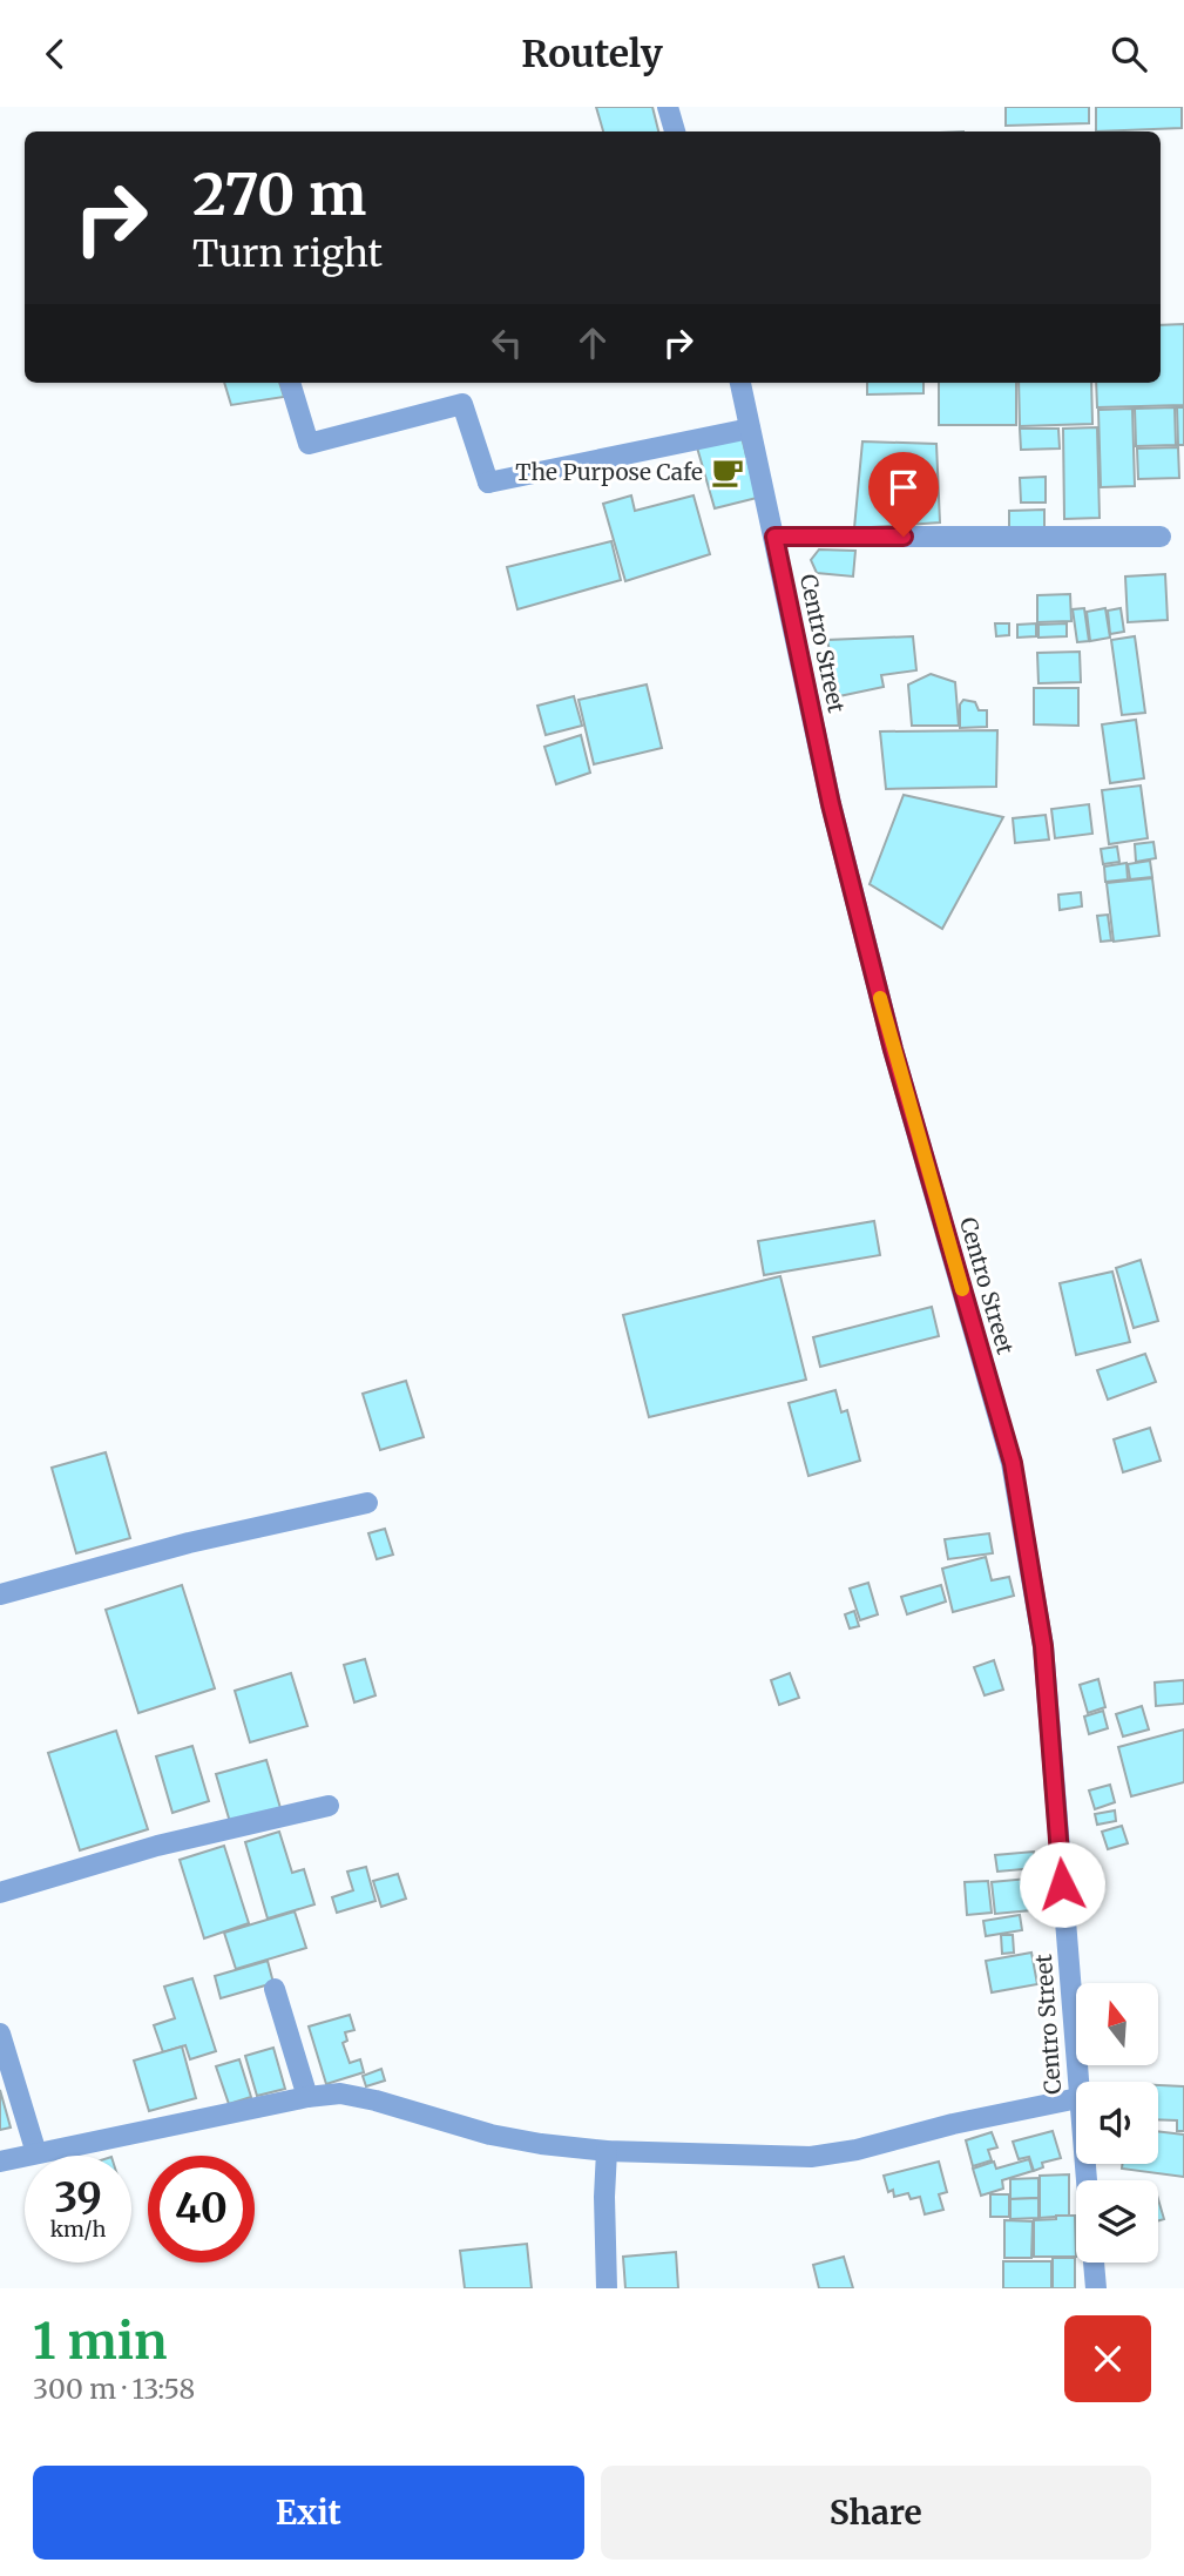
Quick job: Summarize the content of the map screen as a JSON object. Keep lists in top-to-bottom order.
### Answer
{
  "streets": {
    "street": ["Centro Street"]
  },
  "places": {
    "cafe": ["The Purpose Cafe"]
  },
  "north": "top",
  "page": {
    "header": "Routely",
    "turn": ["270 m", "Turn right"],
    "speed": "39 km/h",
    "limit": "40",
    "heading": ["1 min", "300 m · 13:58"],
    "buttons": ["Exit", "Share"]
  }
}
